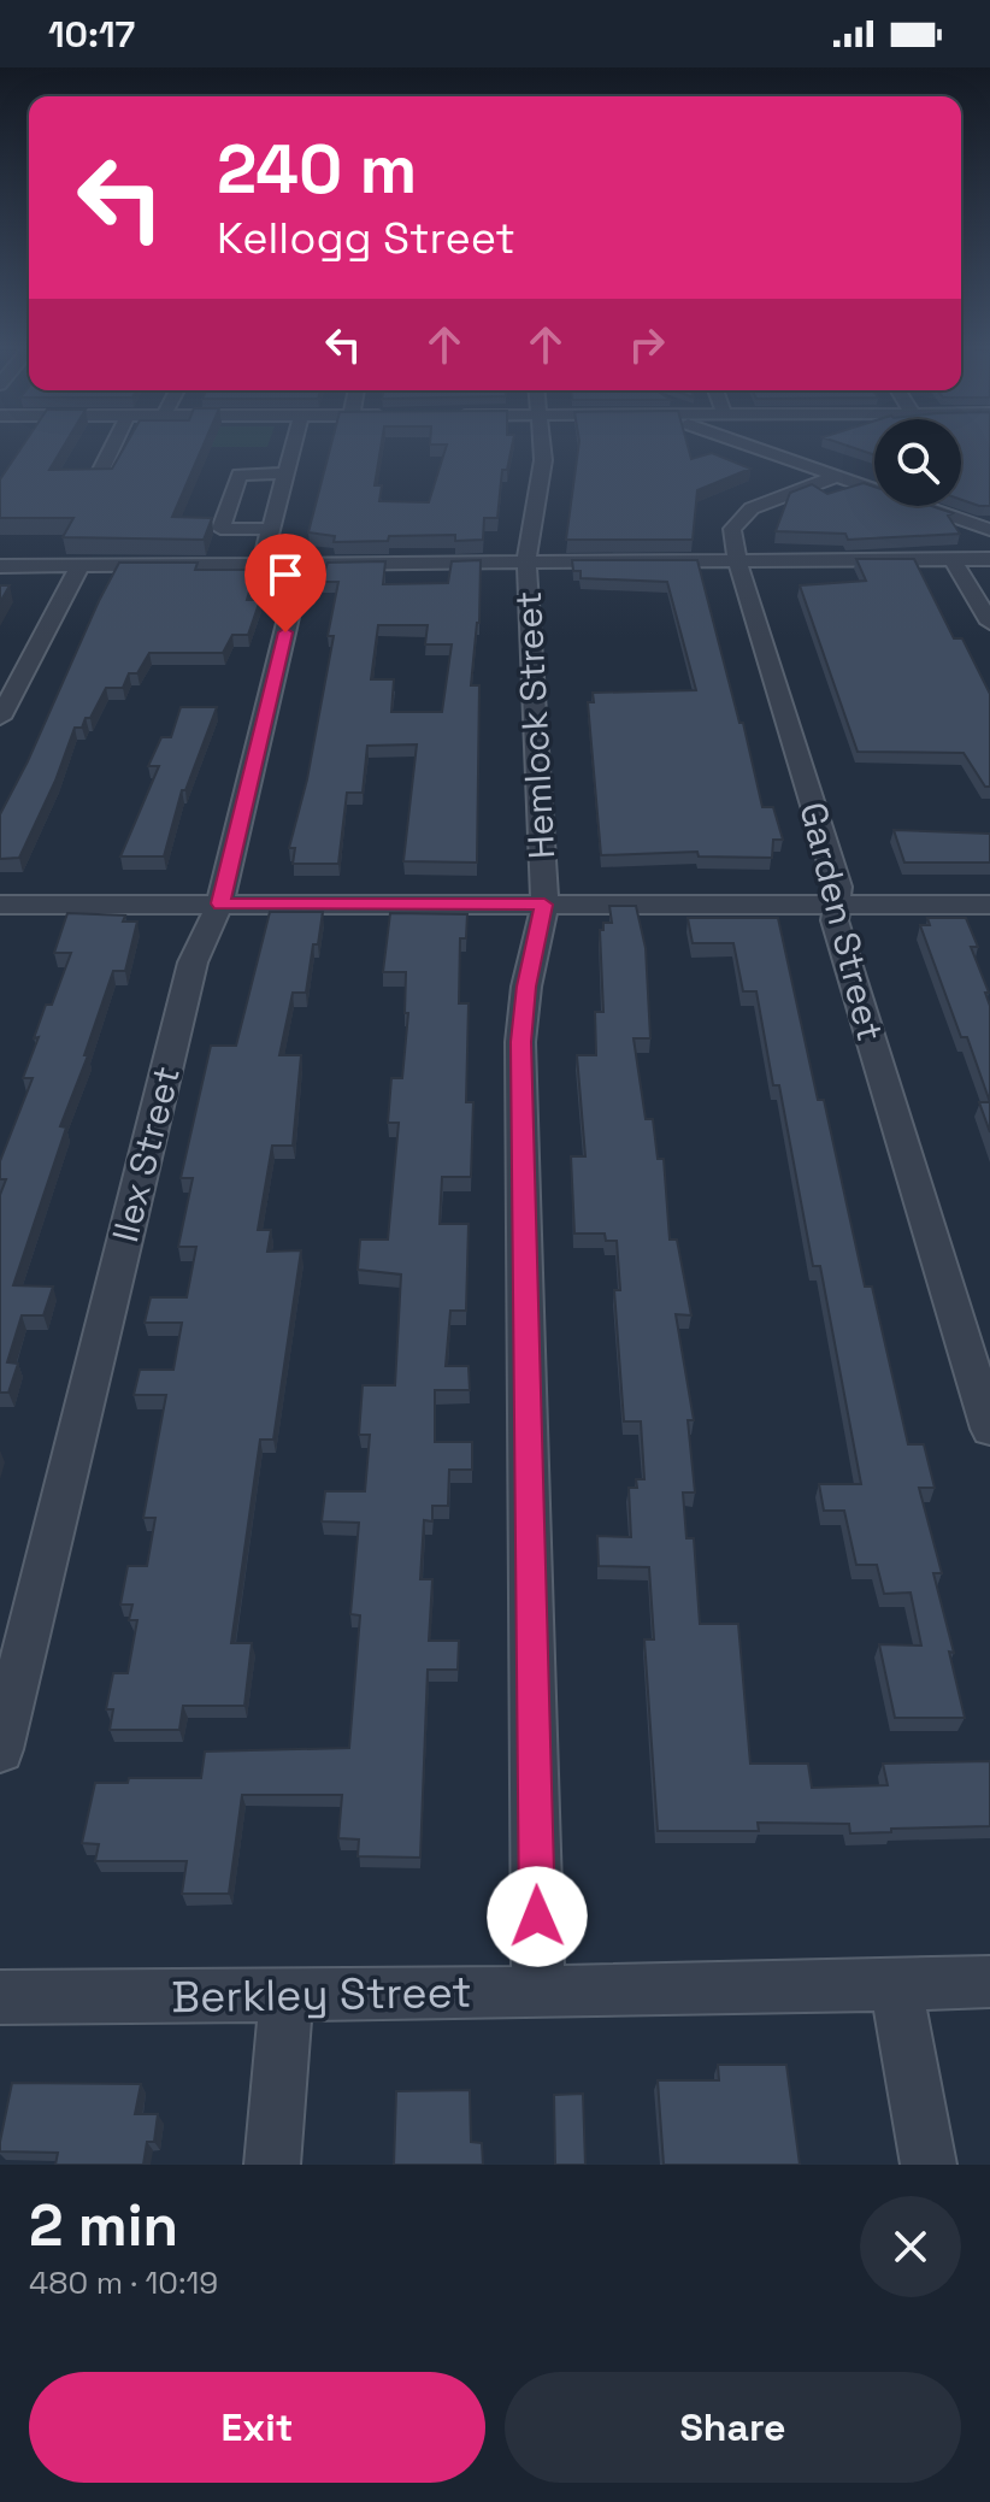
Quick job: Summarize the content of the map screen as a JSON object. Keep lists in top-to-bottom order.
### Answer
{
  "streets": {
    "street": [
      "Hemlock Street",
      "Garden Street",
      "Ilex Street",
      "Berkley Street"
    ]
  },
  "crossings": [
    ["Hemlock Street", "Berkley Street"]
  ],
  "page": {
    "status": "10:17",
    "turn": ["240 m", "Kellogg Street"],
    "heading": ["2 min", "480 m · 10:19"],
    "buttons": ["Exit", "Share"]
  }
}
